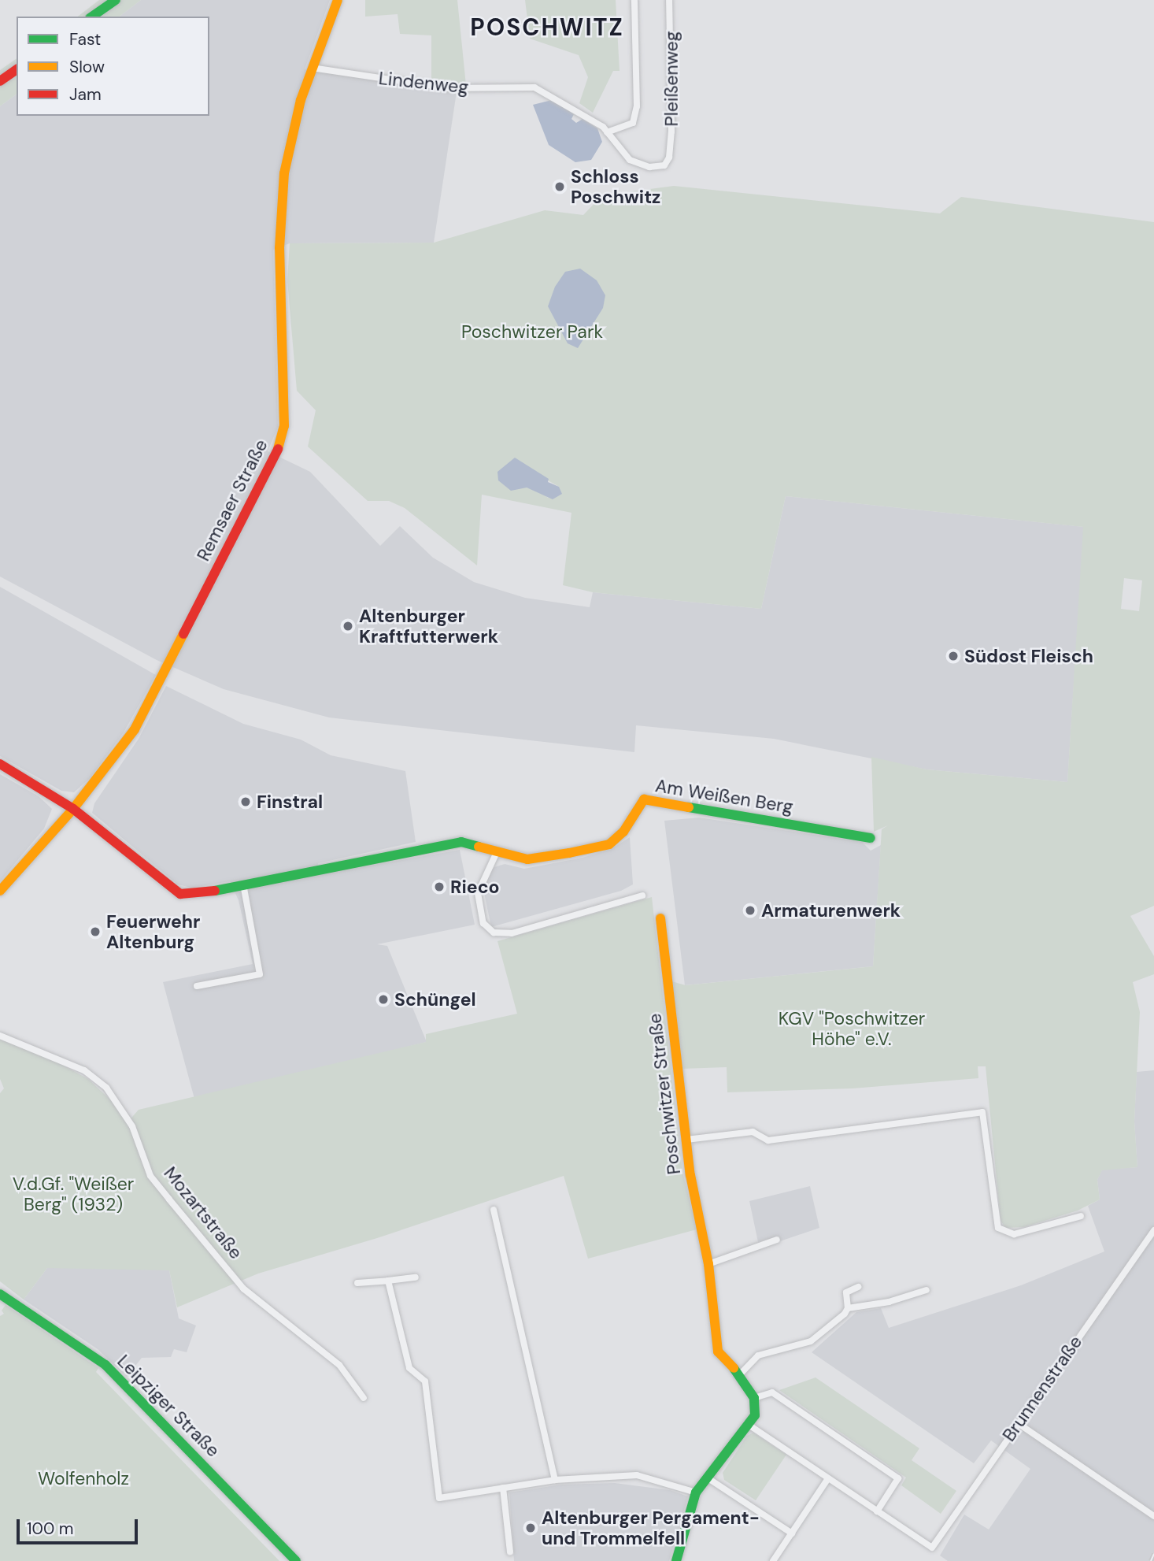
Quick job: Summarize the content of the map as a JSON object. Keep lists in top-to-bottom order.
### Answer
{
  "streets": {
    "main road": [
      "Remsaer Straße",
      "Am Weißen Berg",
      "Poschwitzer Straße",
      "Leipziger Straße"
    ],
    "street": [
      "Pleißenweg",
      "Lindenweg",
      "Mozartstraße",
      "Brunnenstraße"
    ]
  },
  "crossings": [
    ["Pleißenweg", "Lindenweg"],
    ["Lindenweg", "Remsaer Straße"],
    ["Remsaer Straße", "Am Weißen Berg"]
  ],
  "districts": ["POSCHWITZ"],
  "parks": [
    "Poschwitzer Park",
    "KGV \"Poschwitzer Höhe\" e.V.",
    "V.d.Gf. \"Weißer Berg\" (1932)",
    "Wolfenholz"
  ],
  "places": [
    "Schloss Poschwitz",
    "Altenburger Kraftfutterwerk",
    "Südost Fleisch",
    "Finstral",
    "Rieco",
    "Armaturenwerk",
    "Feuerwehr Altenburg",
    "Schüngel",
    "Altenburger Pergament- und Trommelfell"
  ],
  "legend": ["Fast", "Slow", "Jam"],
  "scale_bar": "100 m"
}
